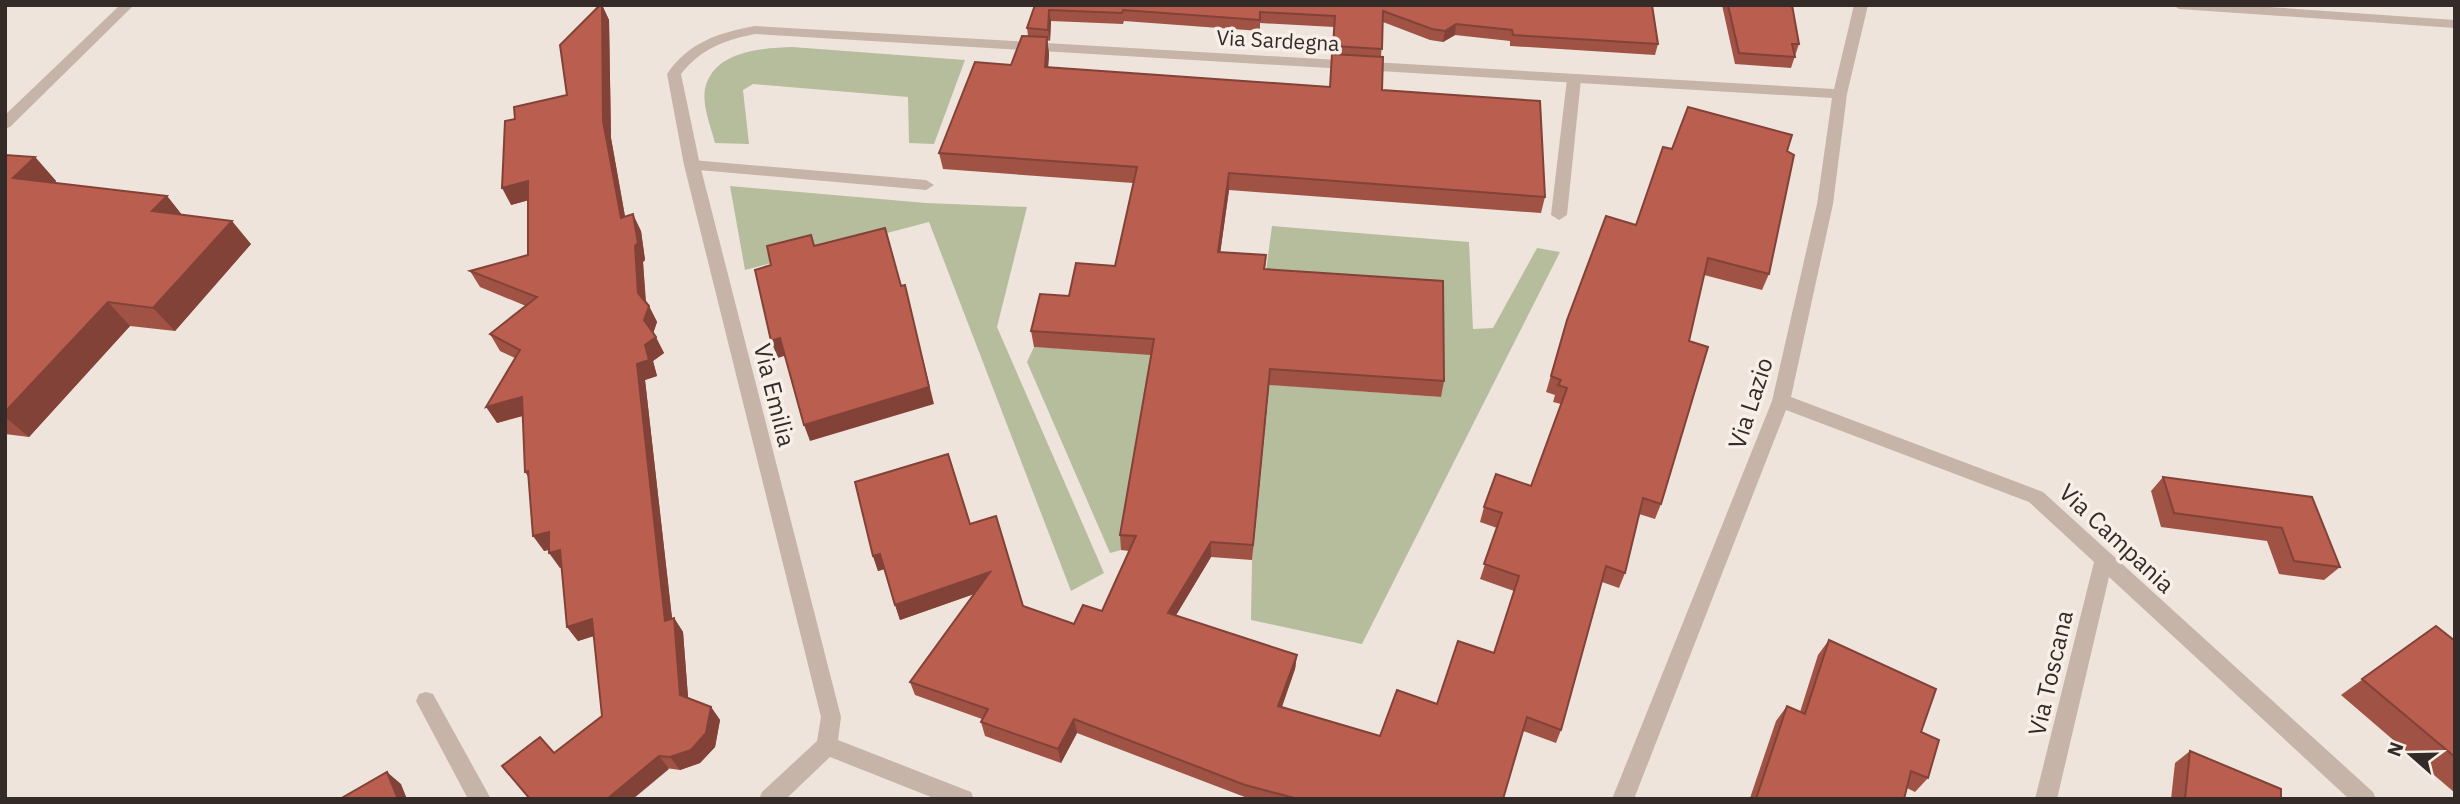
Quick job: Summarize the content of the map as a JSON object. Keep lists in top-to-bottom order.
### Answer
{
  "streets": {
    "street": [
      "Via Sardegna",
      "Via Emilia",
      "Via Lazio",
      "Via Campania",
      "Via Toscana"
    ]
  },
  "crossings": [
    ["Via Sardegna", "Via Emilia"],
    ["Via Sardegna", "Via Lazio"],
    ["Via Lazio", "Via Campania"],
    ["Via Campania", "Via Toscana"]
  ],
  "north": "left"
}
